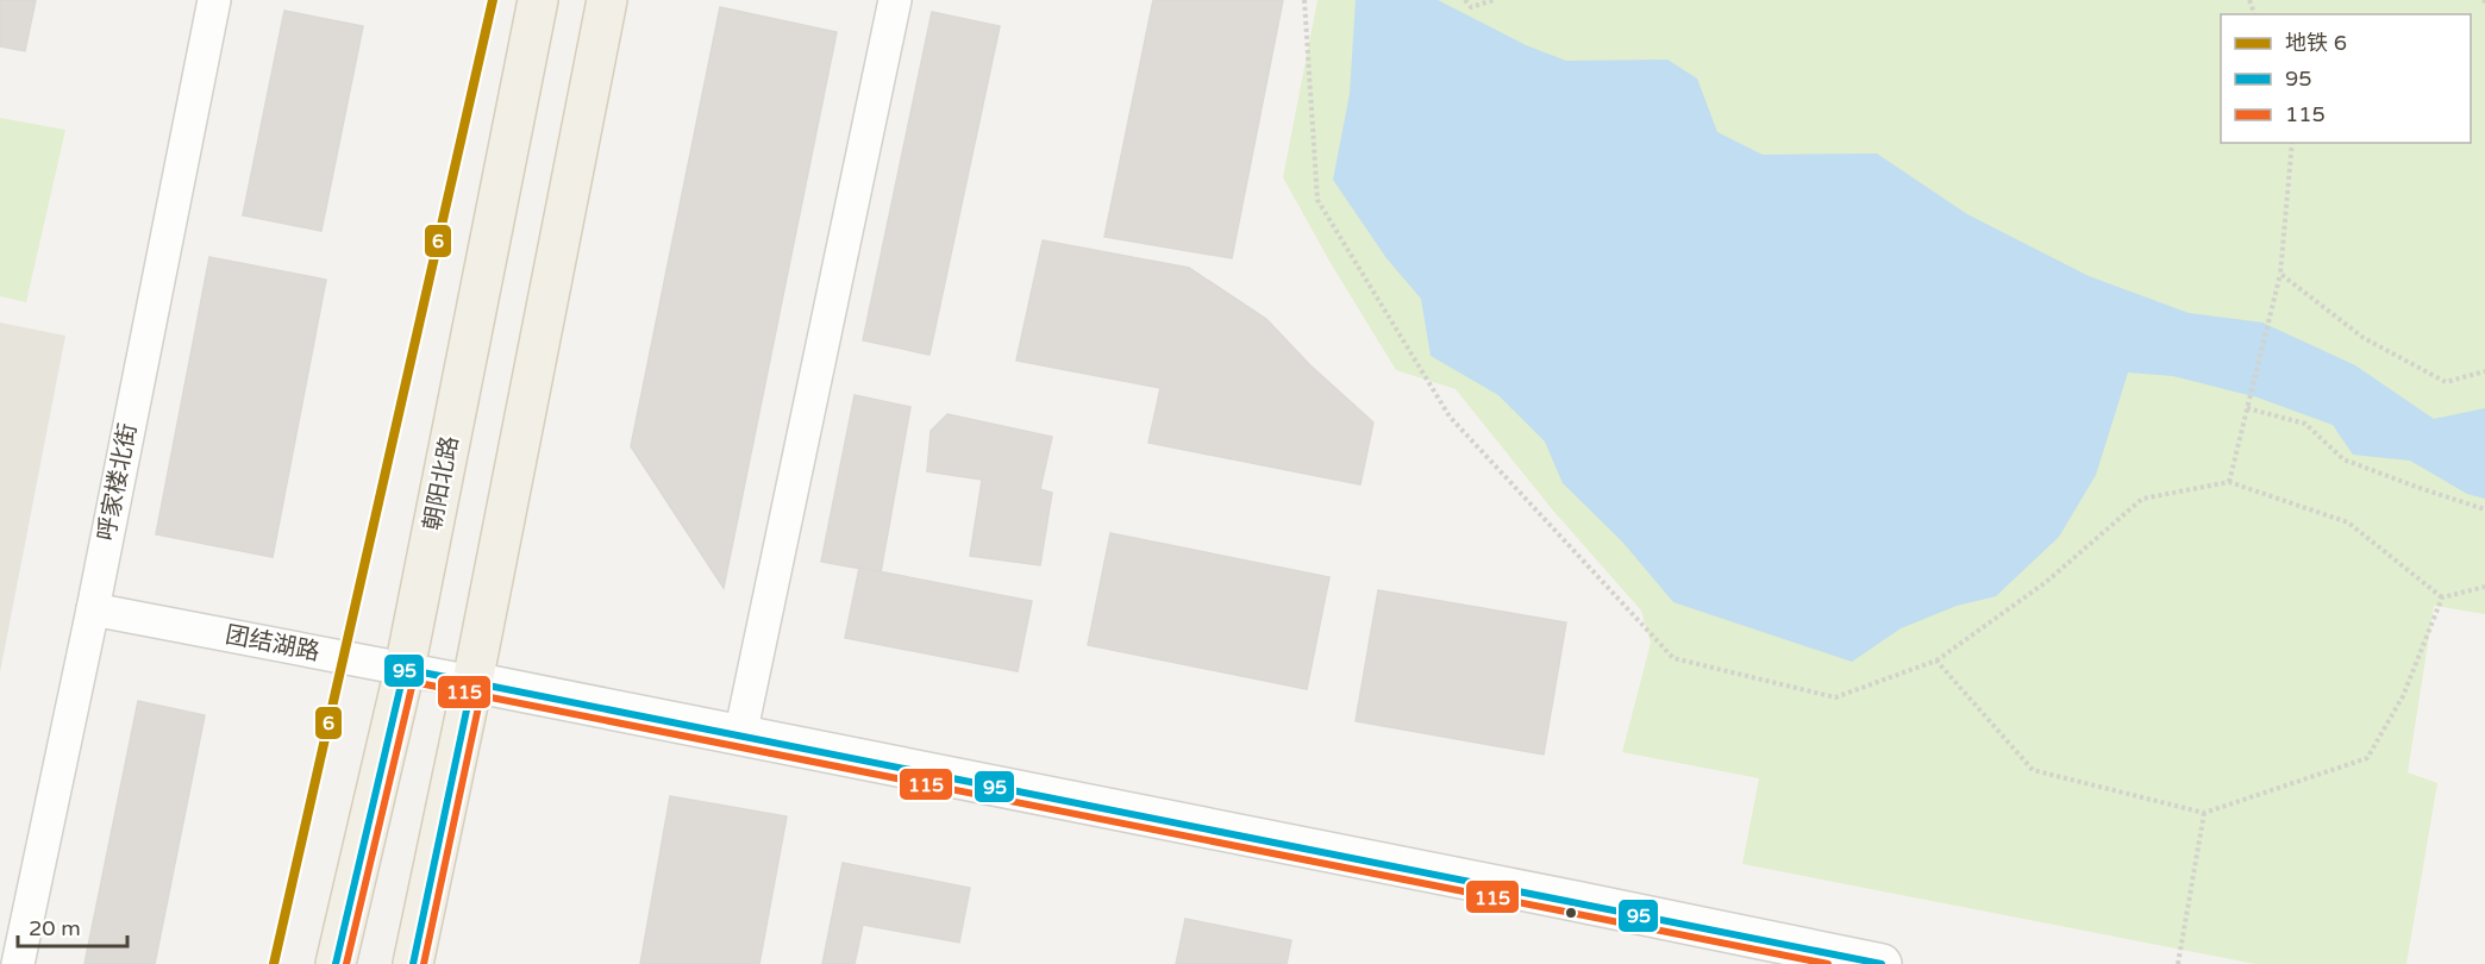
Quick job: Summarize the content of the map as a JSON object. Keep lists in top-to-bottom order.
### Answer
{
  "streets": {
    "main road": ["朝阳北路"],
    "street": ["呼家楼北街", "团结湖路"]
  },
  "crossings": [
    ["呼家楼北街", "团结湖路"],
    ["朝阳北路", "团结湖路"]
  ],
  "lines": ["metro line 6", "transit line 95", "transit line 115"],
  "legend": ["地铁 6", "95", "115"],
  "scale_bar": "20 m"
}
